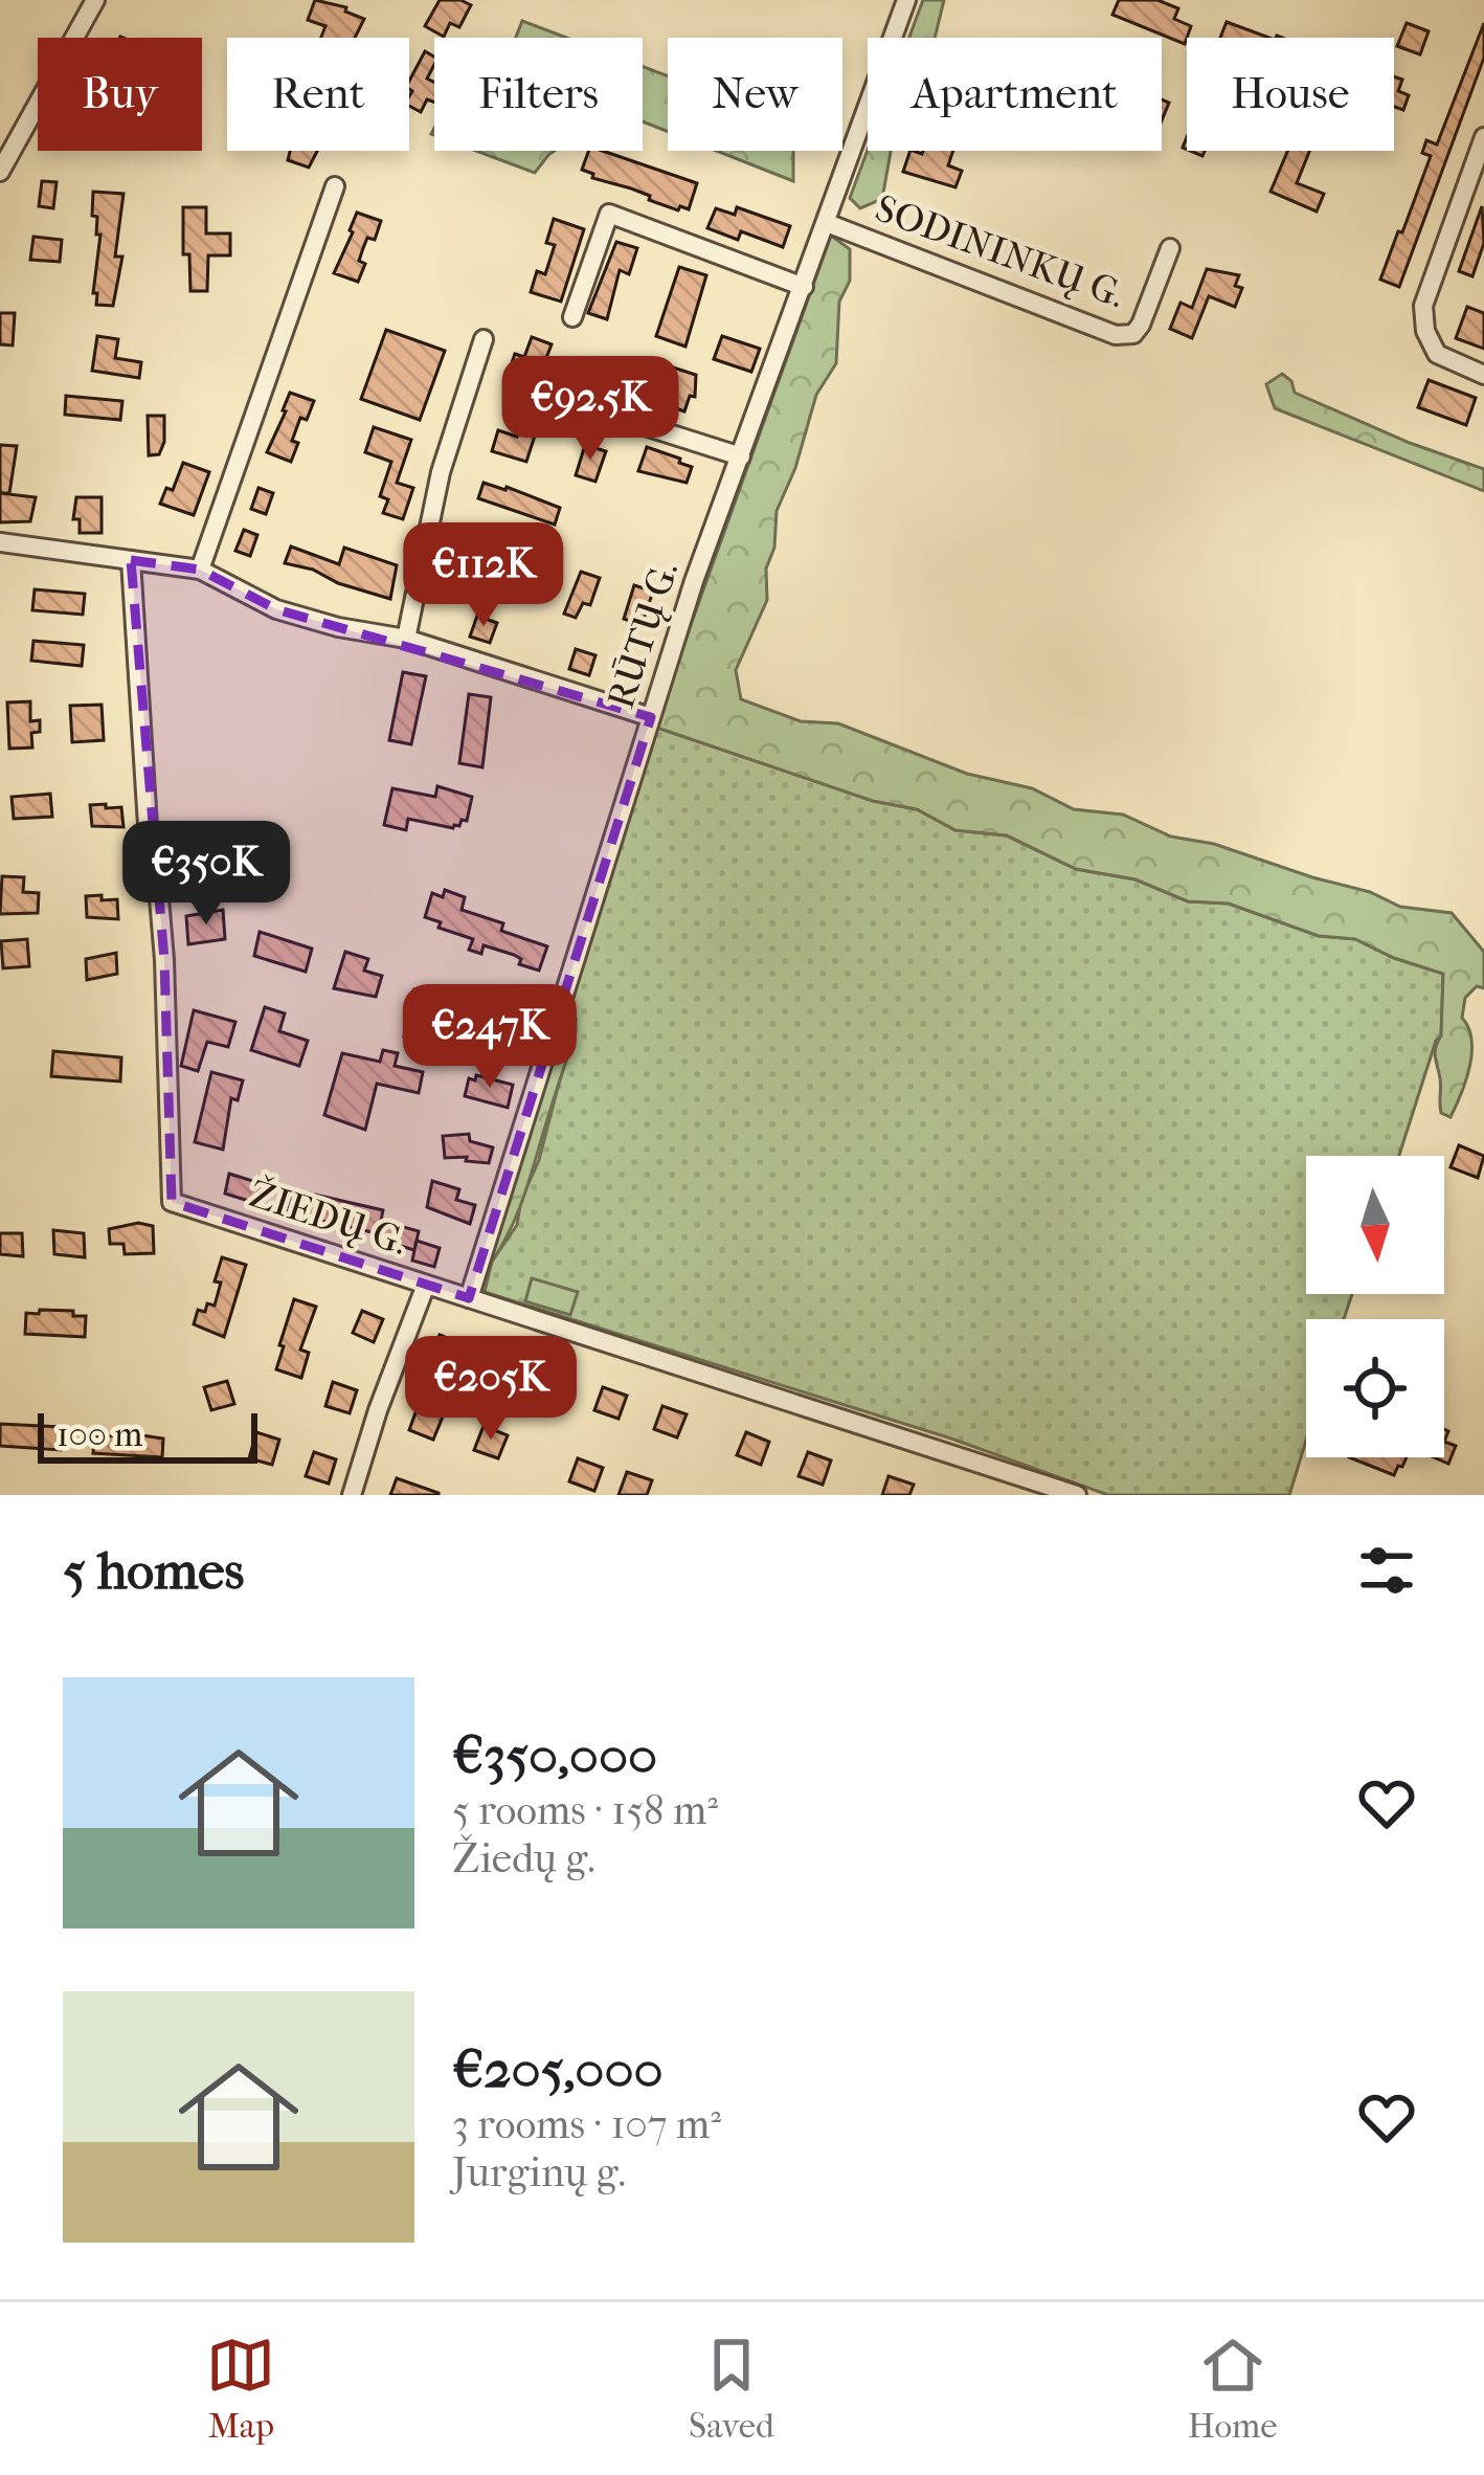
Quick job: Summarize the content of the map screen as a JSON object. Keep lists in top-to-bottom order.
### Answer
{
  "streets": {
    "street": ["SODININKŲ G.", "RŪTŲ G.", "ŽIEDŲ G."]
  },
  "crossings": [
    ["SODININKŲ G.", "RŪTŲ G."],
    ["RŪTŲ G.", "ŽIEDŲ G."]
  ],
  "scale_bar": "100 m",
  "north": "bottom",
  "page": {
    "chip": [
      "Buy",
      "Rent",
      "Filters",
      "New",
      "Apartment",
      "House"
    ],
    "price": [
      "€92.5K",
      "€112K",
      "€350K",
      "€247K",
      "€205K"
    ],
    "scale": "100 m",
    "heading": "5 homes",
    "list": [
      {
        "name": "€350,000",
        "note": "5 rooms · 158 m² · Žiedų g."
      },
      {
        "name": "€205,000",
        "note": "3 rooms · 107 m² · Jurginų g."
      }
    ],
    "tabs": ["Map", "Saved", "Home"]
  }
}
